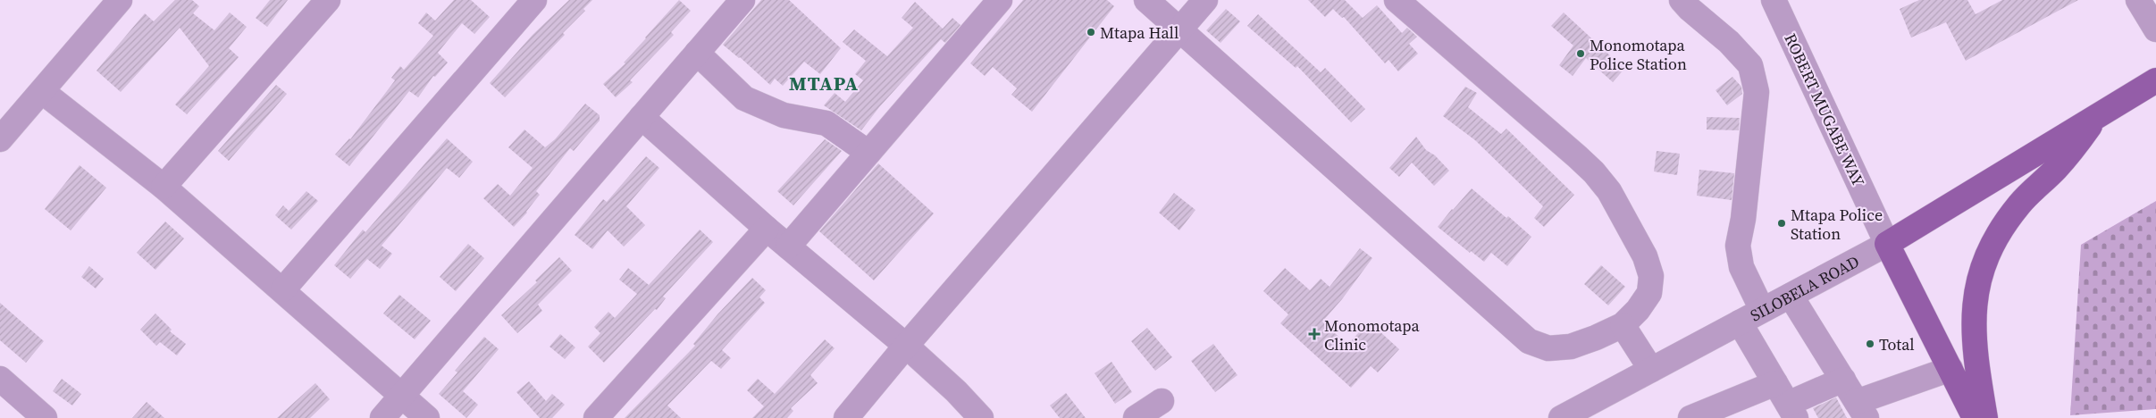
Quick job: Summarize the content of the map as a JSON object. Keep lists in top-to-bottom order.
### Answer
{
  "streets": {
    "main road": ["SILOBELA ROAD"],
    "street": ["ROBERT MUGABE WAY"]
  },
  "crossings": [
    ["ROBERT MUGABE WAY", "SILOBELA ROAD"]
  ],
  "districts": ["MTAPA"],
  "places": {
    "other": [
      "Mtapa Hall",
      "Monomotapa Police Station",
      "Mtapa Police Station",
      "Total"
    ],
    "health": ["Monomotapa Clinic"]
  }
}
